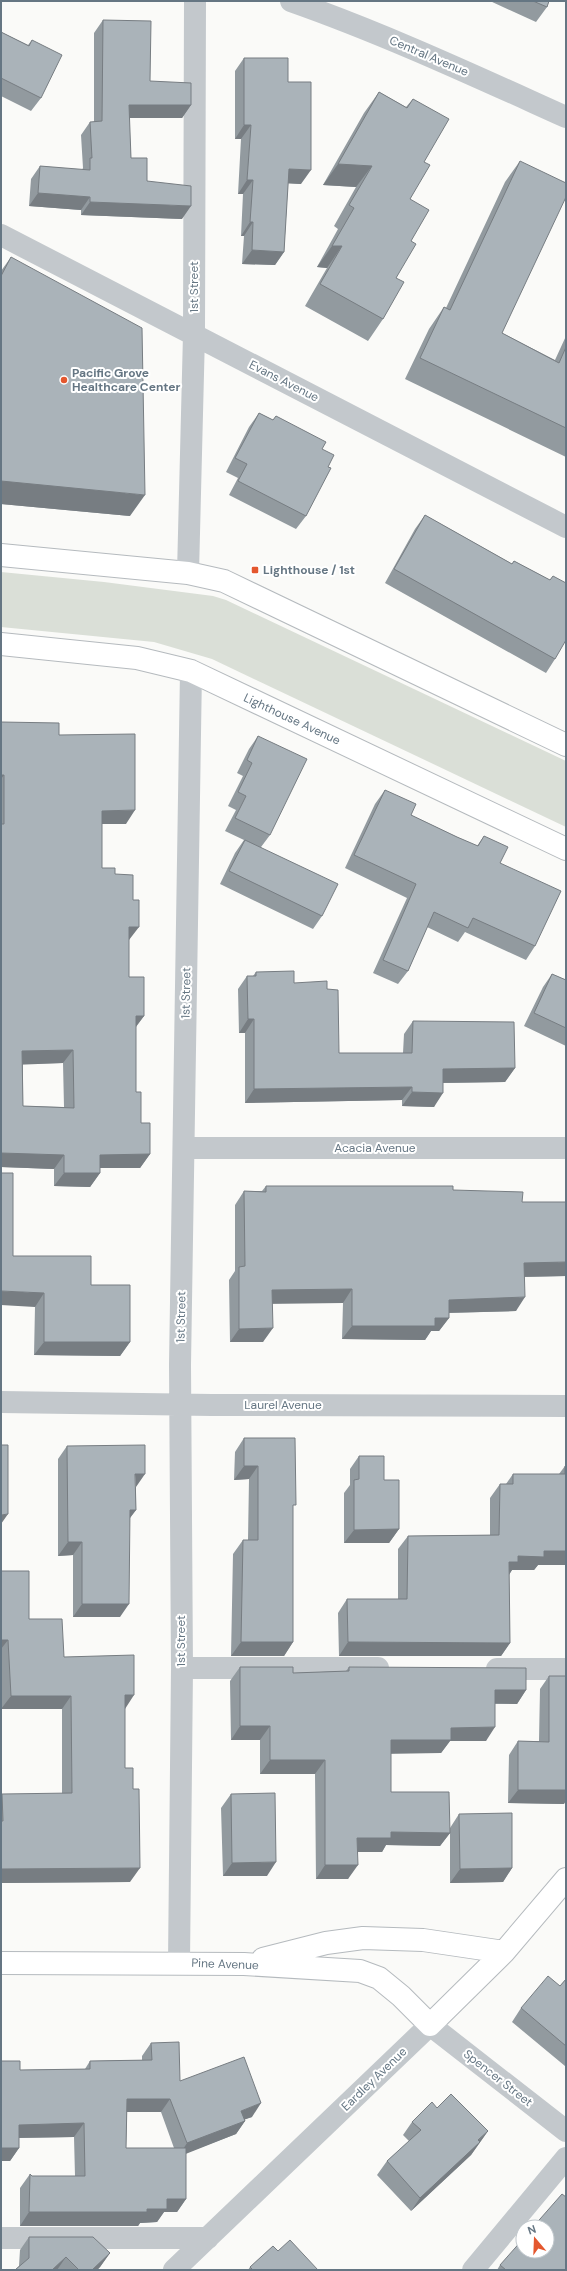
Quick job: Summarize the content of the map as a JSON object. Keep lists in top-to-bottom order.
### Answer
{
  "streets": {
    "main road": ["Lighthouse Avenue", "Pine Avenue", "Eardley Avenue"],
    "street": [
      "Central Avenue",
      "1st Street",
      "Evans Avenue",
      "Acacia Avenue",
      "Laurel Avenue",
      "Spencer Street"
    ]
  },
  "crossings": [
    ["1st Street", "Evans Avenue"],
    ["1st Street", "Lighthouse Avenue"],
    ["1st Street", "Acacia Avenue"],
    ["1st Street", "Laurel Avenue"],
    ["1st Street", "Pine Avenue"],
    ["Pine Avenue", "Spencer Street"],
    ["Pine Avenue", "Eardley Avenue"],
    ["Spencer Street", "Eardley Avenue"]
  ],
  "places": {
    "other": ["Pacific Grove Healthcare Center"],
    "transit": ["Lighthouse / 1st"]
  },
  "north": "top"
}
